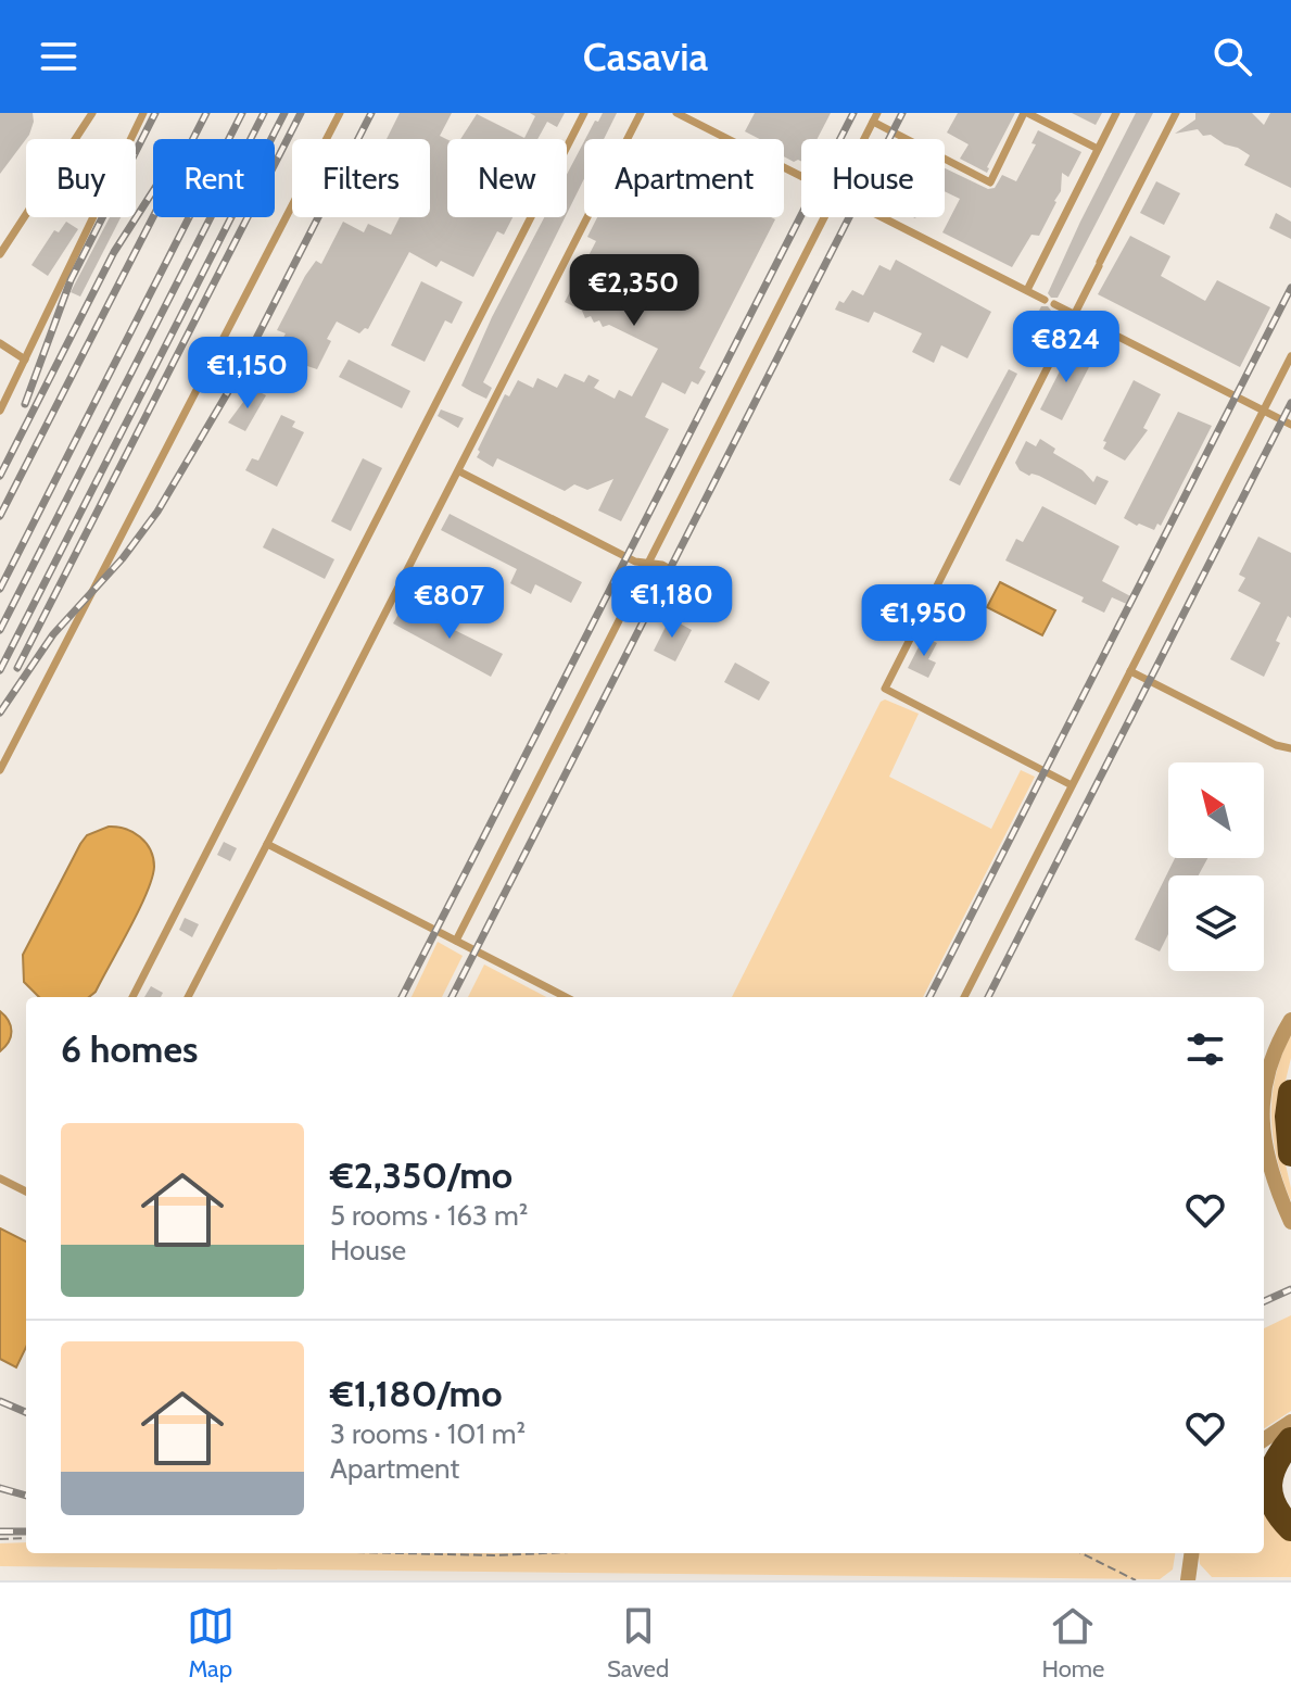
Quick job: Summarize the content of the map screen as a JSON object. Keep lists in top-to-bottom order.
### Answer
{
  "north": "top left",
  "page": {
    "header": "Casavia",
    "chip": [
      "Buy",
      "Rent",
      "Filters",
      "New",
      "Apartment",
      "House"
    ],
    "price": [
      "€2,350",
      "€824",
      "€1,150",
      "€1,180",
      "€807",
      "€1,950"
    ],
    "heading": "6 homes",
    "list": [
      {
        "name": "€2,350/mo",
        "note": "5 rooms · 163 m² · House"
      },
      {
        "name": "€1,180/mo",
        "note": "3 rooms · 101 m² · Apartment"
      }
    ],
    "tabs": ["Map", "Saved", "Home"]
  }
}
